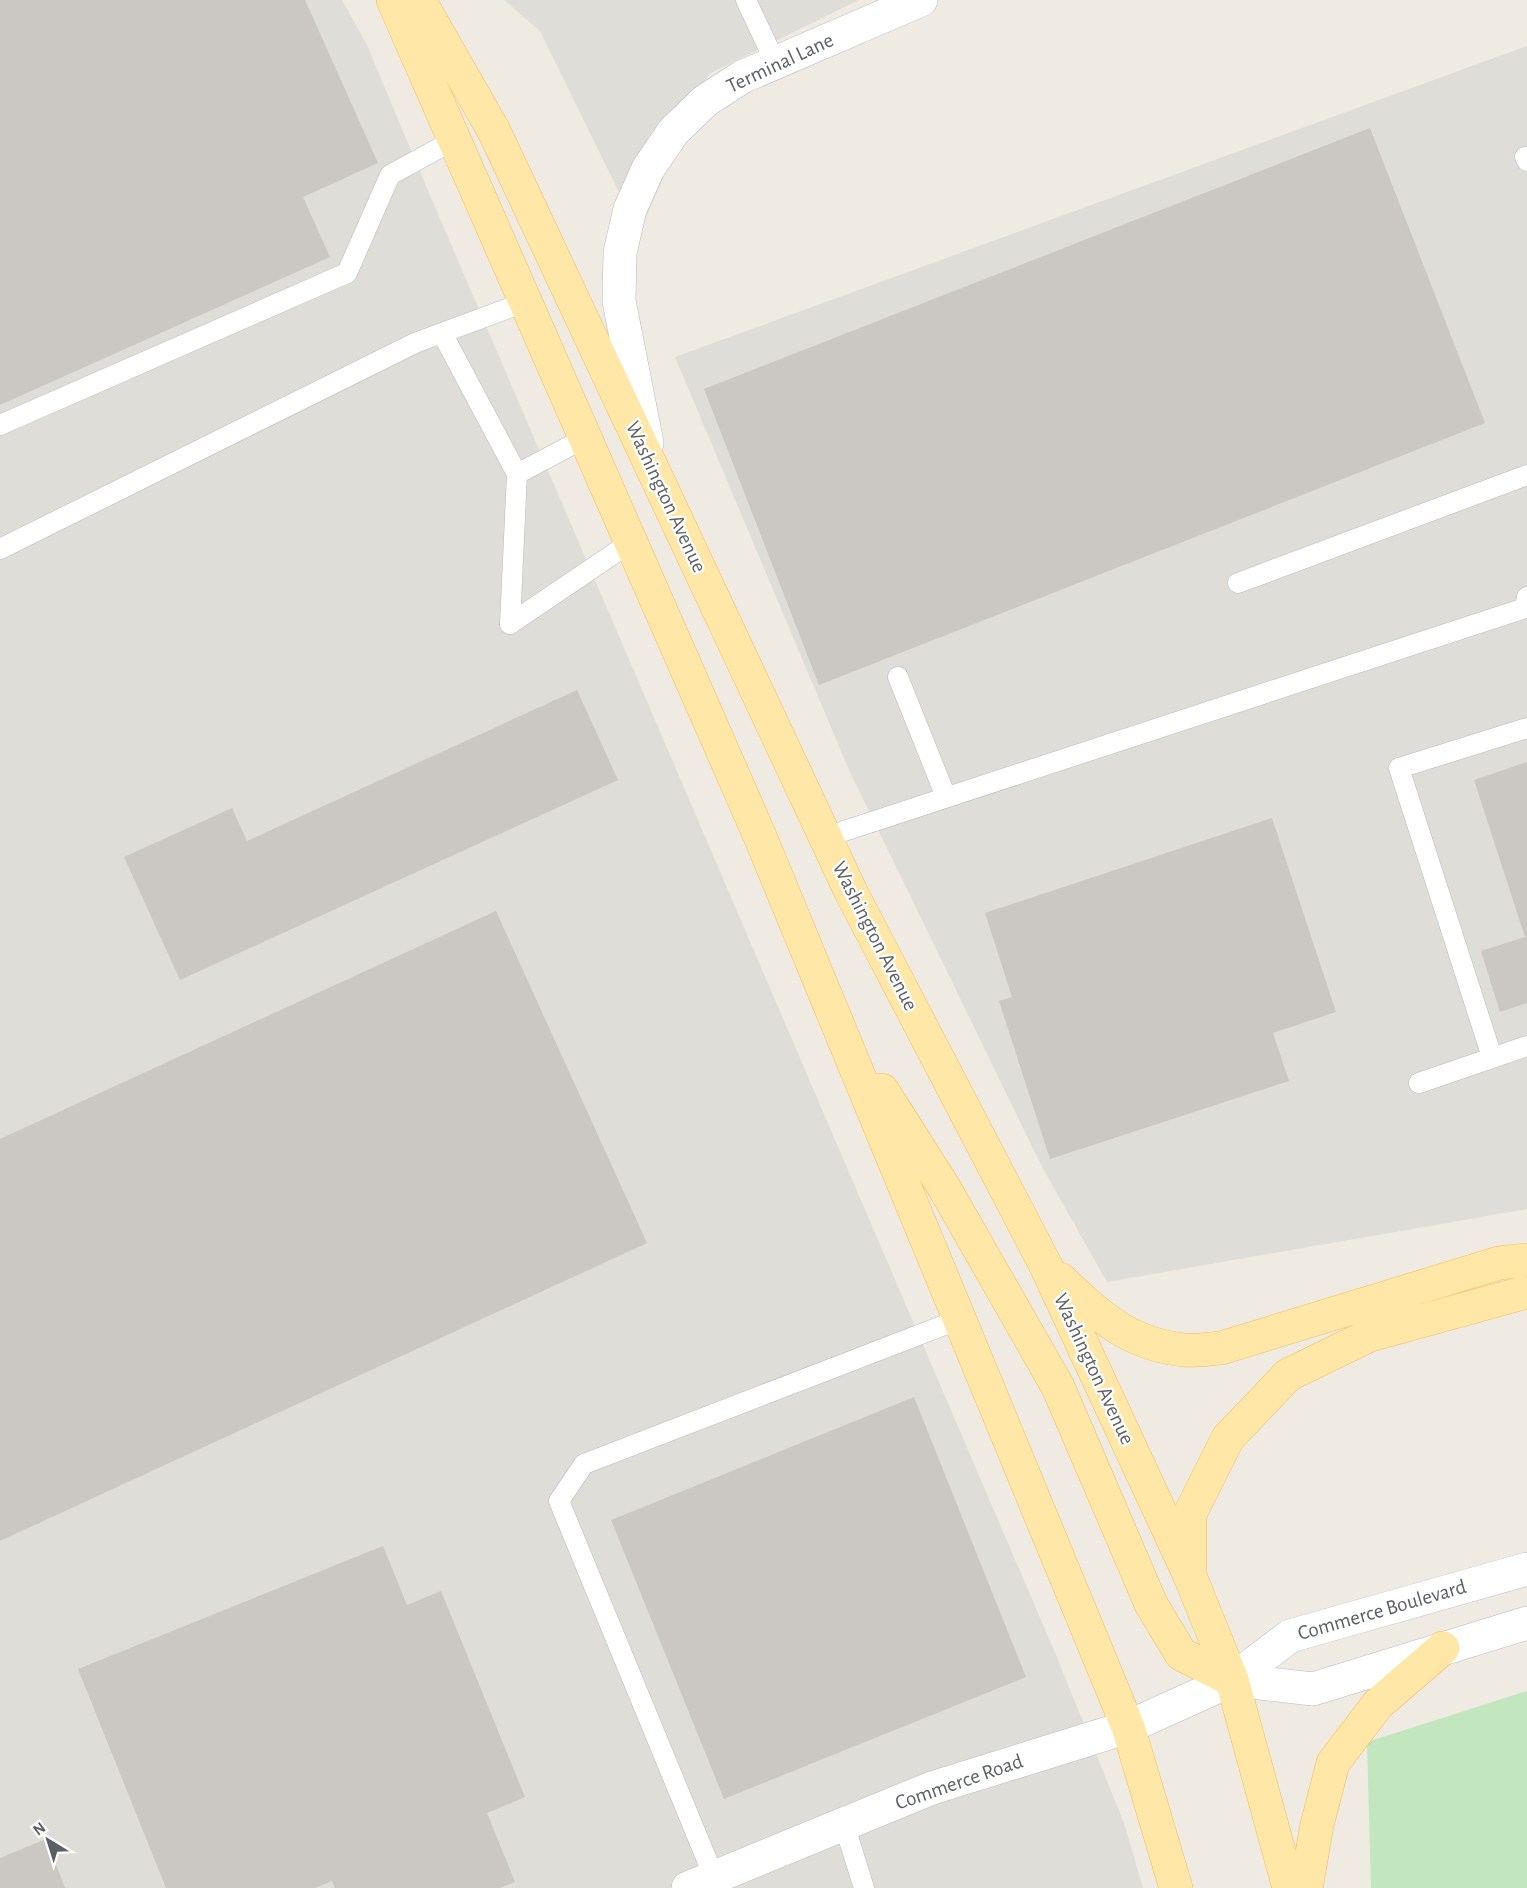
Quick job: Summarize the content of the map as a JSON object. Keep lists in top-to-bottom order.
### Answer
{
  "streets": {
    "main road": ["Washington Avenue"],
    "street": ["Terminal Lane", "Commerce Boulevard", "Commerce Road"]
  },
  "crossings": [
    ["Terminal Lane", "Washington Avenue"],
    ["Washington Avenue", "Commerce Boulevard"],
    ["Washington Avenue", "Commerce Road"],
    ["Commerce Boulevard", "Commerce Road"]
  ],
  "north": "top left"
}
